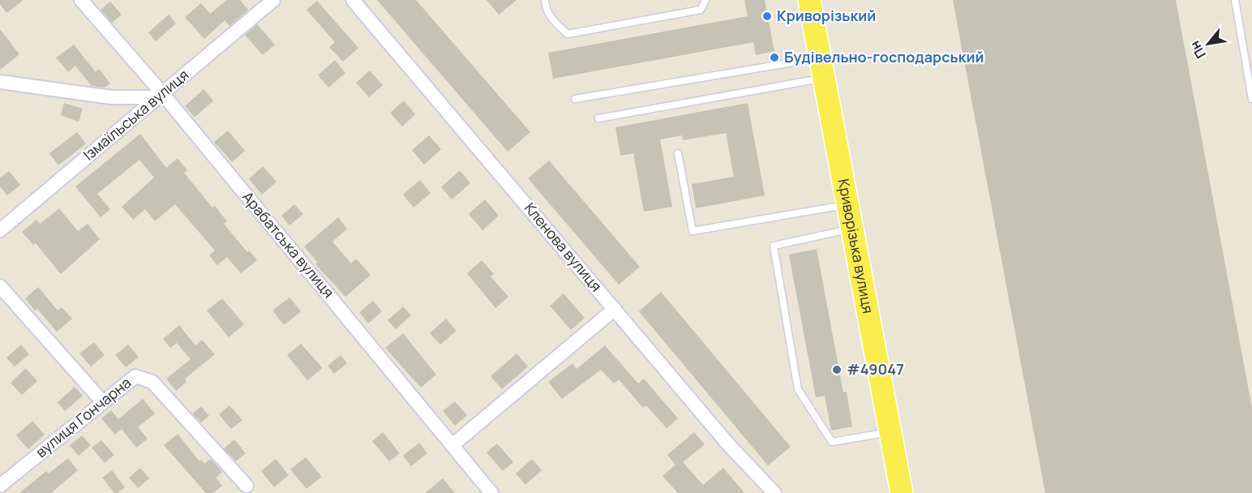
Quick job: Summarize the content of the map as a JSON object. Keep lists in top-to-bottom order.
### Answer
{
  "streets": {
    "main road": ["Криворізька вулиця"],
    "street": [
      "Ізмаїльська вулиця",
      "Арабатська вулиця",
      "Кленова вулиця",
      "вулиця Гончарна"
    ]
  },
  "crossings": [
    ["Ізмаїльська вулиця", "Арабатська вулиця"]
  ],
  "places": ["Криворізький", "Будівельно-господарський", "#49047"],
  "north": "bottom left"
}
